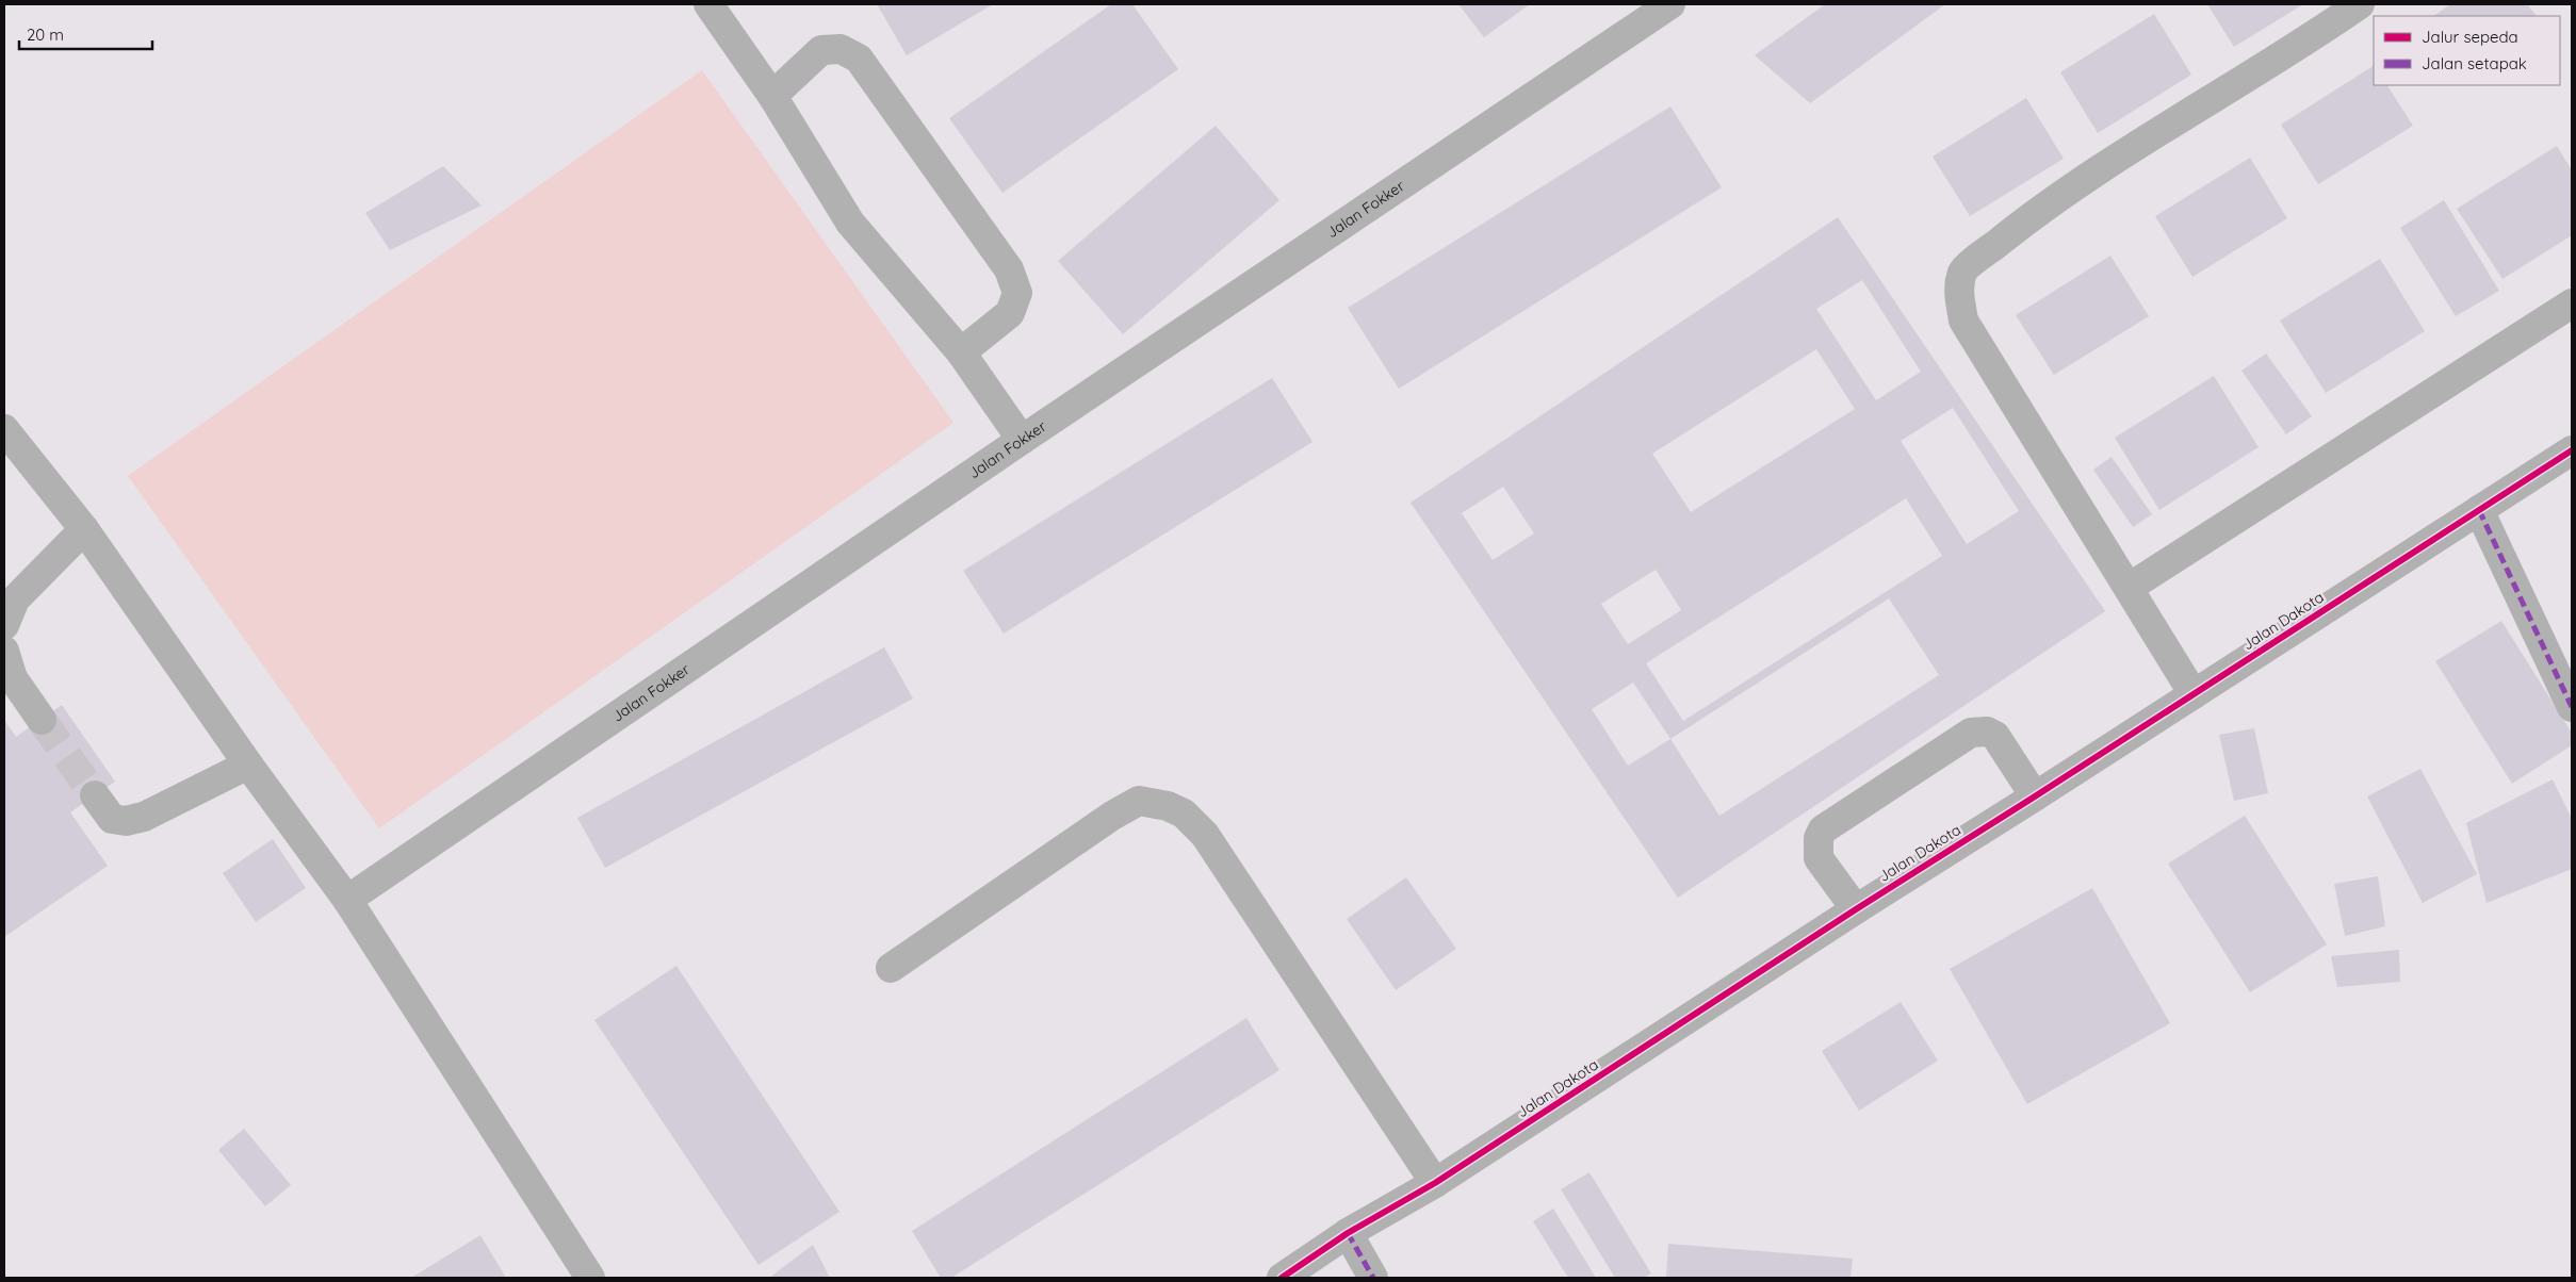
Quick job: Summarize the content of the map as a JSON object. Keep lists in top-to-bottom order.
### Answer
{
  "streets": {
    "street": ["Jalan Fokker", "Jalan Dakota"]
  },
  "legend": ["Jalur sepeda", "Jalan setapak"],
  "scale_bar": "20 m"
}
